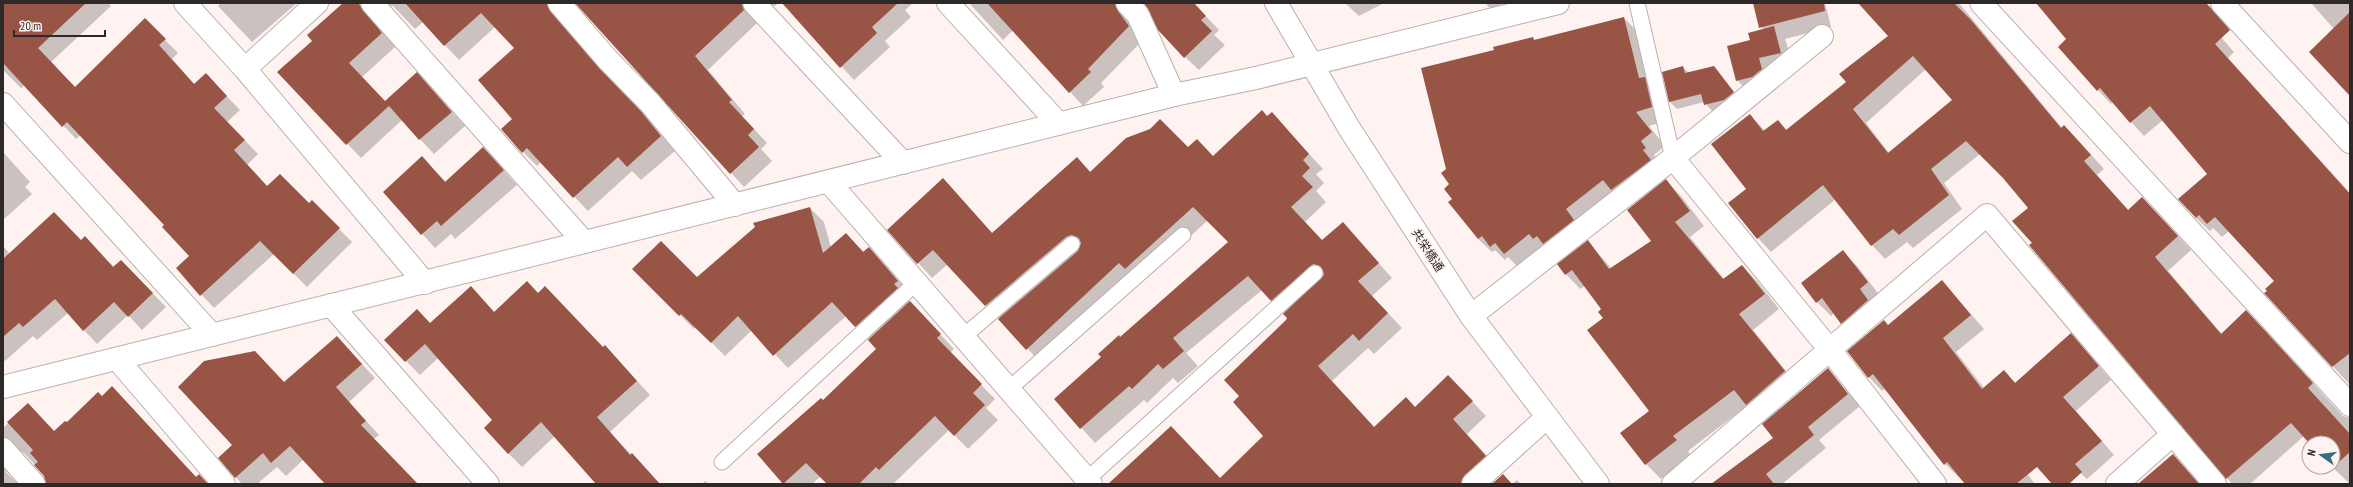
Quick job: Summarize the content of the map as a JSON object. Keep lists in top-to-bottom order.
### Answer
{
  "streets": {
    "street": ["共栄橋通"]
  },
  "scale_bar": "20 m",
  "north": "left"
}
